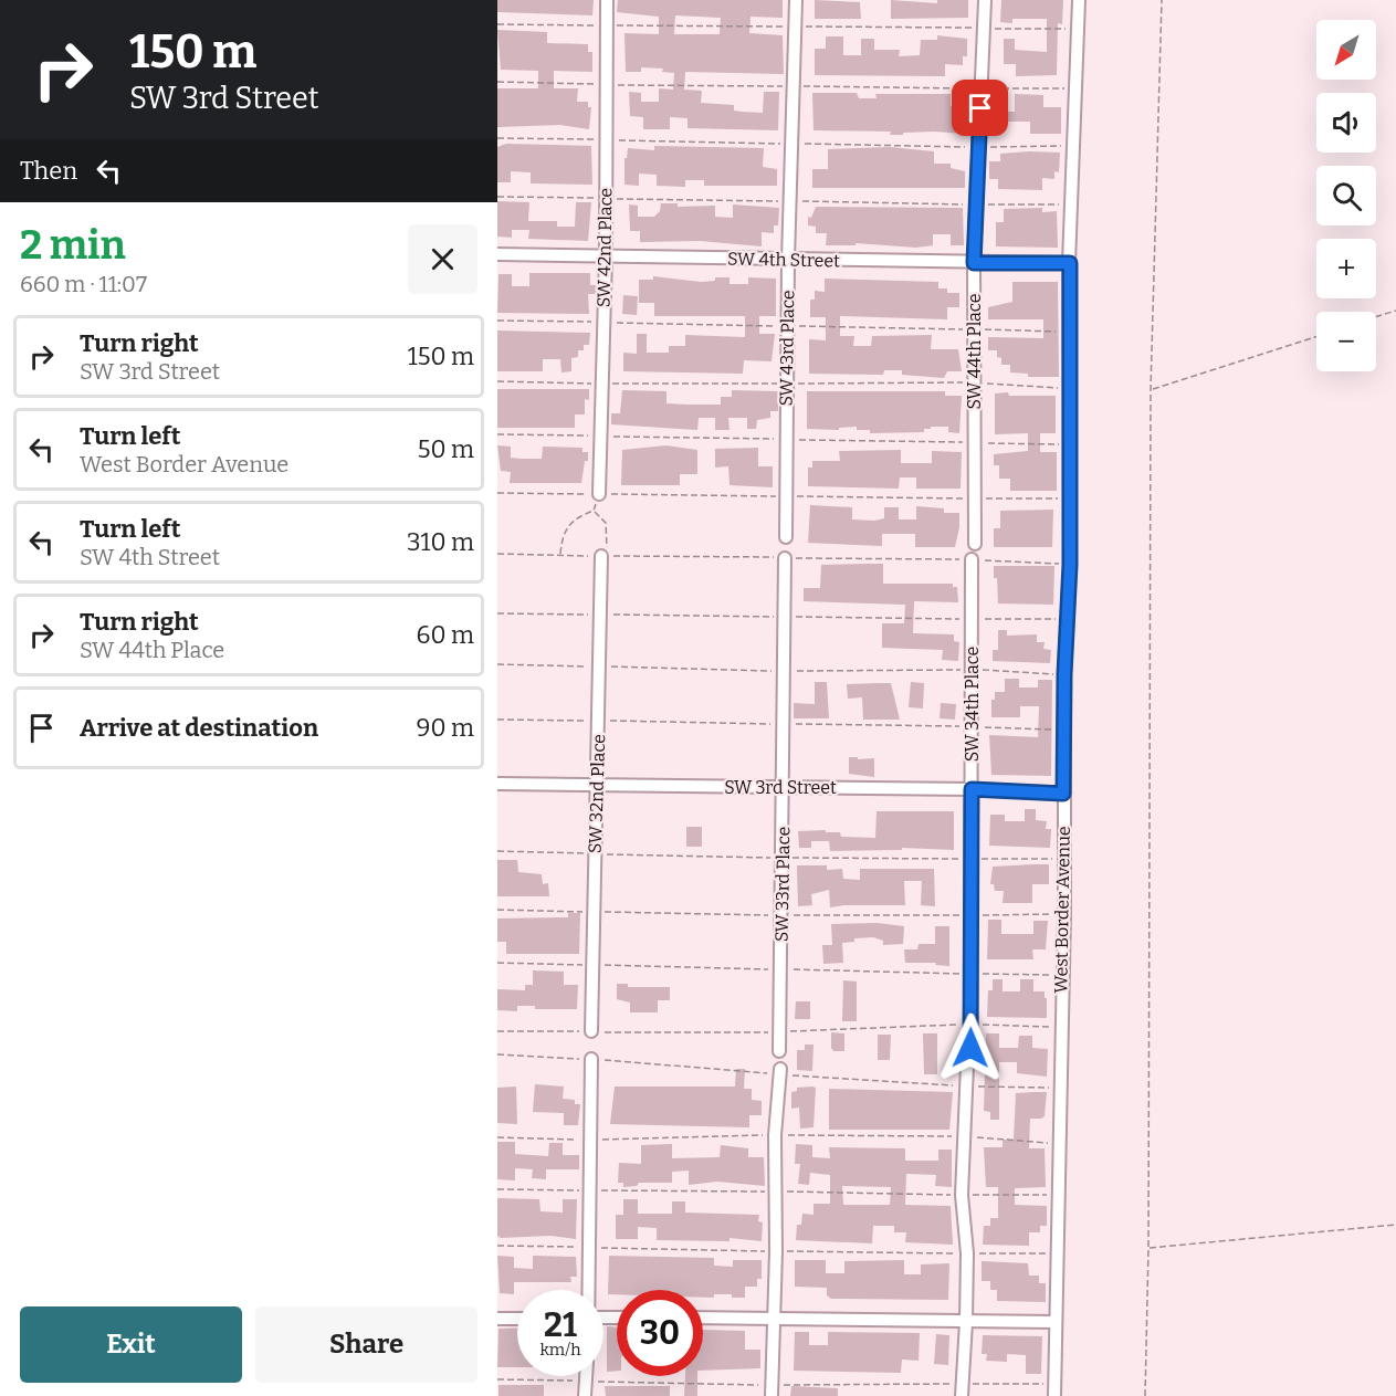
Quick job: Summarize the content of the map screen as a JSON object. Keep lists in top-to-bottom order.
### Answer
{
  "streets": {
    "street": [
      "SW 42nd Place",
      "SW 4th Street",
      "SW 43rd Place",
      "SW 44th Place",
      "SW 34th Place",
      "SW 3rd Street",
      "SW 32nd Place",
      "SW 33rd Place",
      "West Border Avenue"
    ]
  },
  "crossings": [
    ["SW 42nd Place", "SW 4th Street"],
    ["SW 4th Street", "SW 43rd Place"],
    ["SW 4th Street", "SW 44th Place"],
    ["SW 4th Street", "West Border Avenue"],
    ["SW 34th Place", "SW 3rd Street"],
    ["SW 3rd Street", "SW 32nd Place"],
    ["SW 3rd Street", "SW 33rd Place"],
    ["SW 3rd Street", "West Border Avenue"]
  ],
  "north": "bottom left",
  "page": {
    "turn": ["150 m", "SW 3rd Street"],
    "map_buttons": ["+", "−"],
    "then": "Then",
    "heading": ["2 min", "660 m · 11:07"],
    "list": [
      {
        "name": "Turn right",
        "note": "SW 3rd Street",
        "value": "150 m"
      },
      {
        "name": "Turn left",
        "note": "West Border Avenue",
        "value": "50 m"
      },
      {
        "name": "Turn left",
        "note": "SW 4th Street",
        "value": "310 m"
      },
      {
        "name": "Turn right",
        "note": "SW 44th Place",
        "value": "60 m"
      },
      {
        "name": "Arrive at destination",
        "value": "90 m"
      }
    ],
    "speed": "21 km/h",
    "limit": "30",
    "buttons": ["Exit", "Share"]
  }
}
